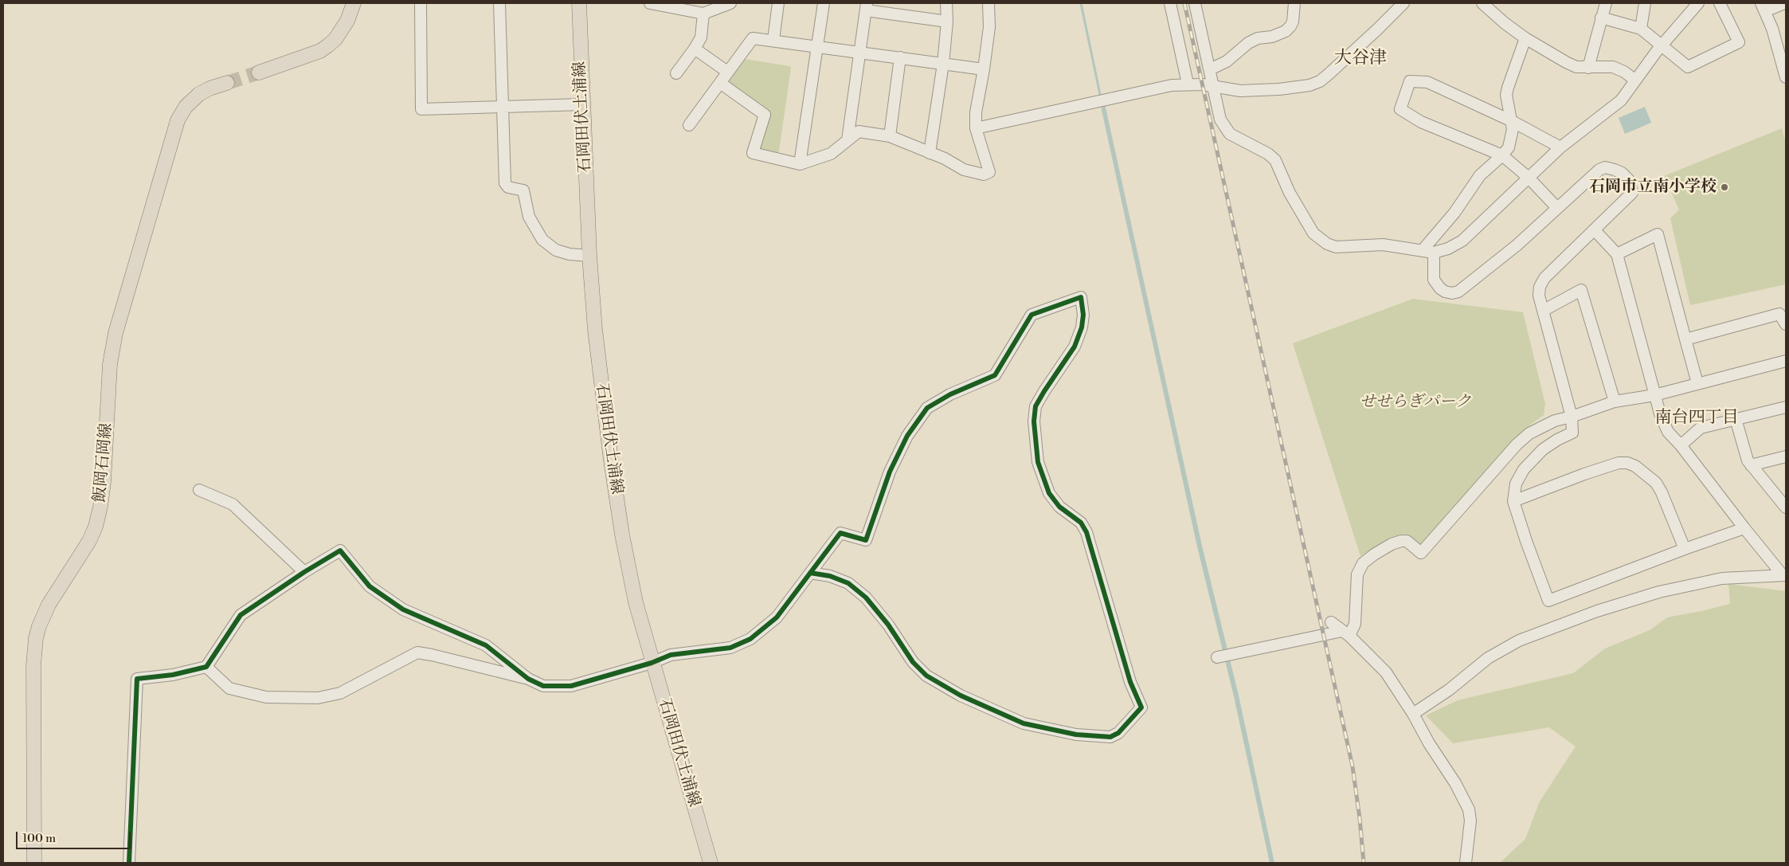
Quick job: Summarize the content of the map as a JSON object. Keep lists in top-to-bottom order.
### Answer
{
  "streets": {
    "main road": ["石岡田伏土浦線", "飯岡石岡線"]
  },
  "districts": ["大谷津", "南台四丁目"],
  "parks": ["せせらぎパーク"],
  "places": ["石岡市立南小学校"],
  "scale_bar": "100 m"
}
